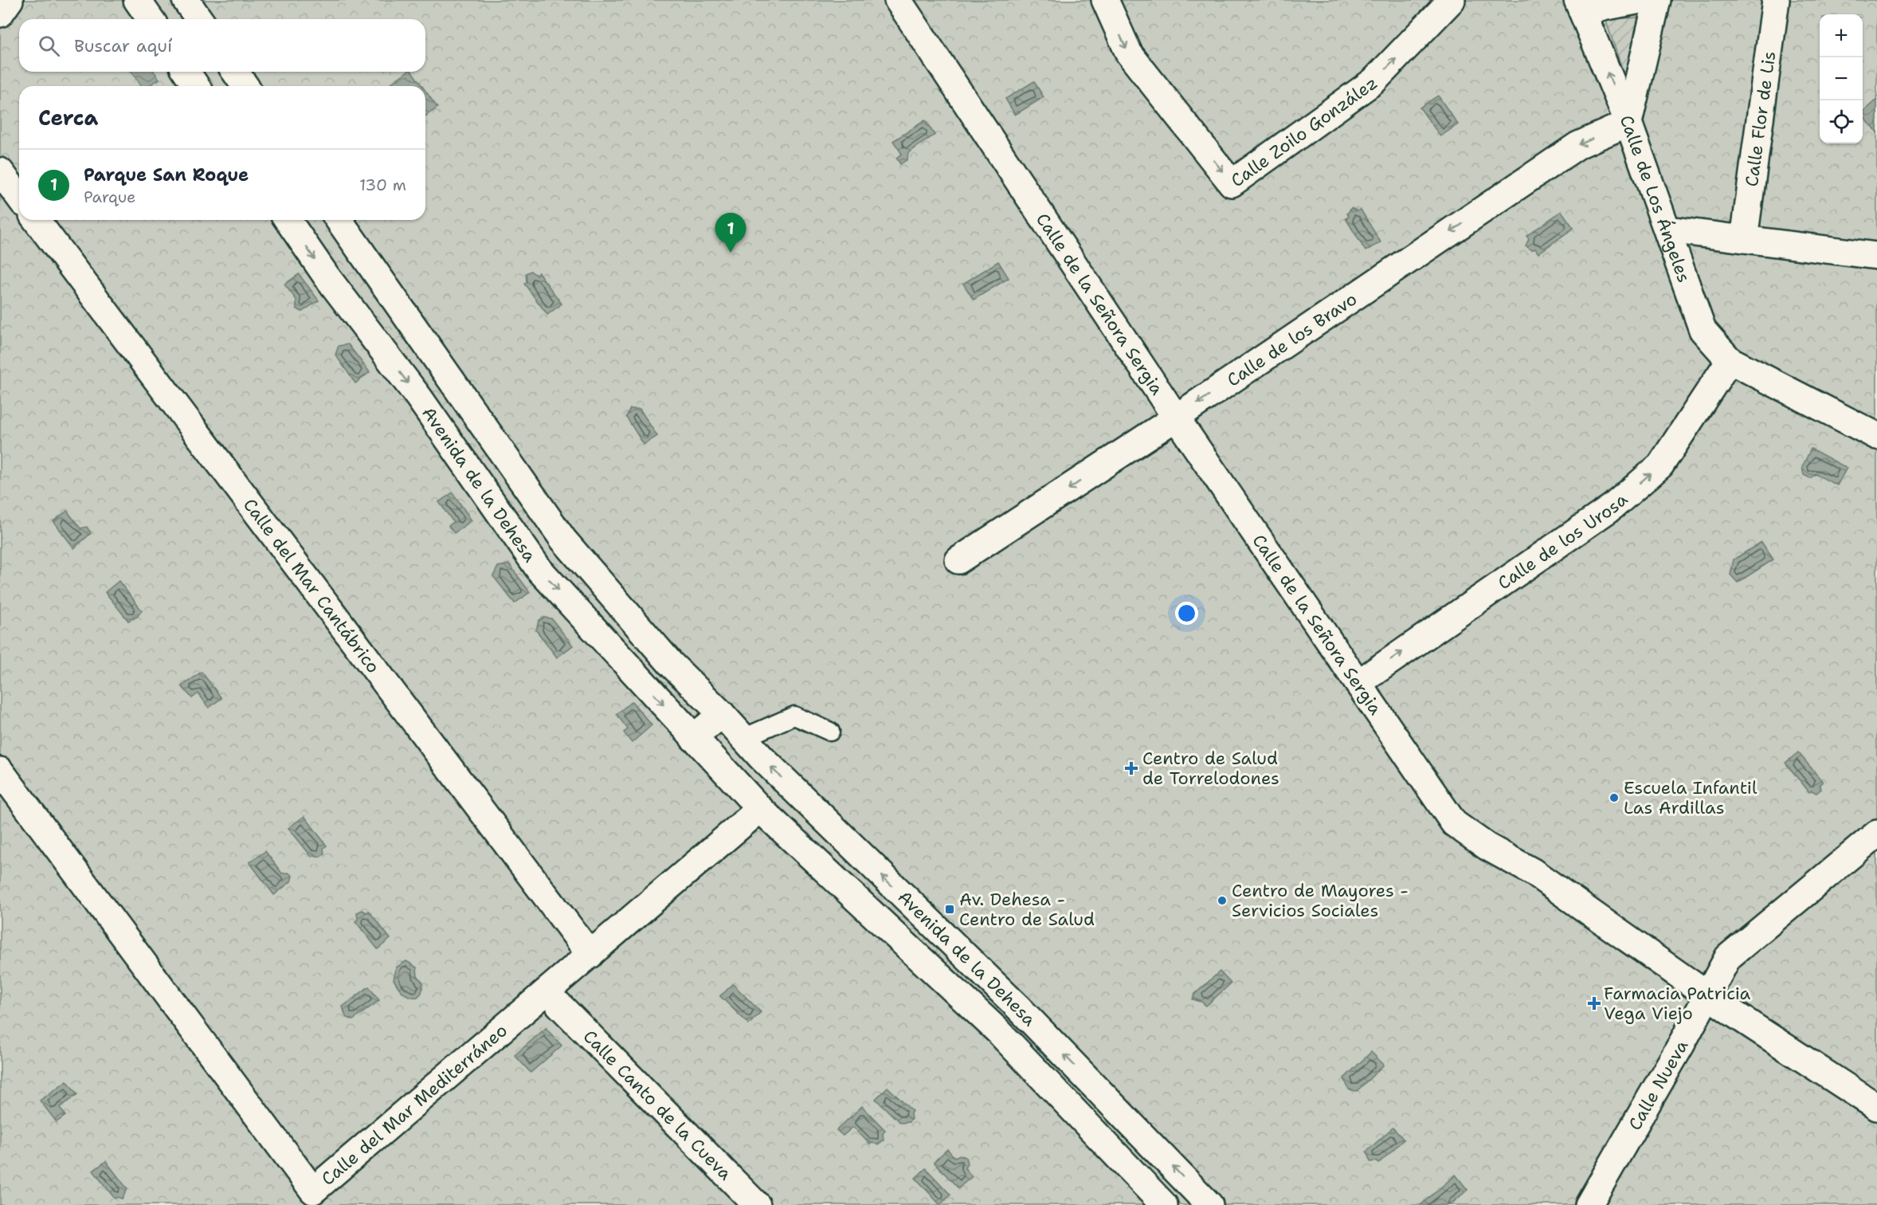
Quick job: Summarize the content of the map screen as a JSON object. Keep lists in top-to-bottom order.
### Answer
{
  "streets": {
    "street": [
      "Calle Flor de Lis",
      "Calle Zoilo González",
      "Calle de Los Ángeles",
      "Calle de la Señora Sergia",
      "Calle de los Bravo",
      "Avenida de la Dehesa",
      "Calle de los Urosa",
      "Calle del Mar Cantábrico",
      "Calle Nueva",
      "Calle del Mar Mediterráneo",
      "Calle Canto de la Cueva"
    ]
  },
  "crossings": [
    ["Calle de Los Ángeles", "Calle de los Bravo"],
    ["Calle de Los Ángeles", "Calle de los Urosa"],
    ["Calle de la Señora Sergia", "Calle de los Bravo"],
    ["Calle de la Señora Sergia", "Calle de los Urosa"],
    ["Calle de la Señora Sergia", "Calle Nueva"],
    ["Avenida de la Dehesa", "Calle del Mar Mediterráneo"],
    ["Calle del Mar Cantábrico", "Calle del Mar Mediterráneo"]
  ],
  "one_way": ["Calle de los Bravo", "Calle de los Urosa"],
  "places": {
    "health": ["Centro de Salud de Torrelodones", "Farmacia Patricia Vega Viejo"],
    "other": ["Escuela Infantil Las Ardillas", "Centro de Mayores - Servicios Sociales"],
    "transit": ["Av. Dehesa - Centro de Salud"]
  },
  "page": {
    "map_buttons": ["+", "−"],
    "search": "Buscar aquí",
    "heading": "Cerca",
    "list": [
      {
        "mark": "1",
        "name": "Parque San Roque",
        "note": "Parque",
        "value": "130 m"
      }
    ],
    "pins": "1"
  }
}
